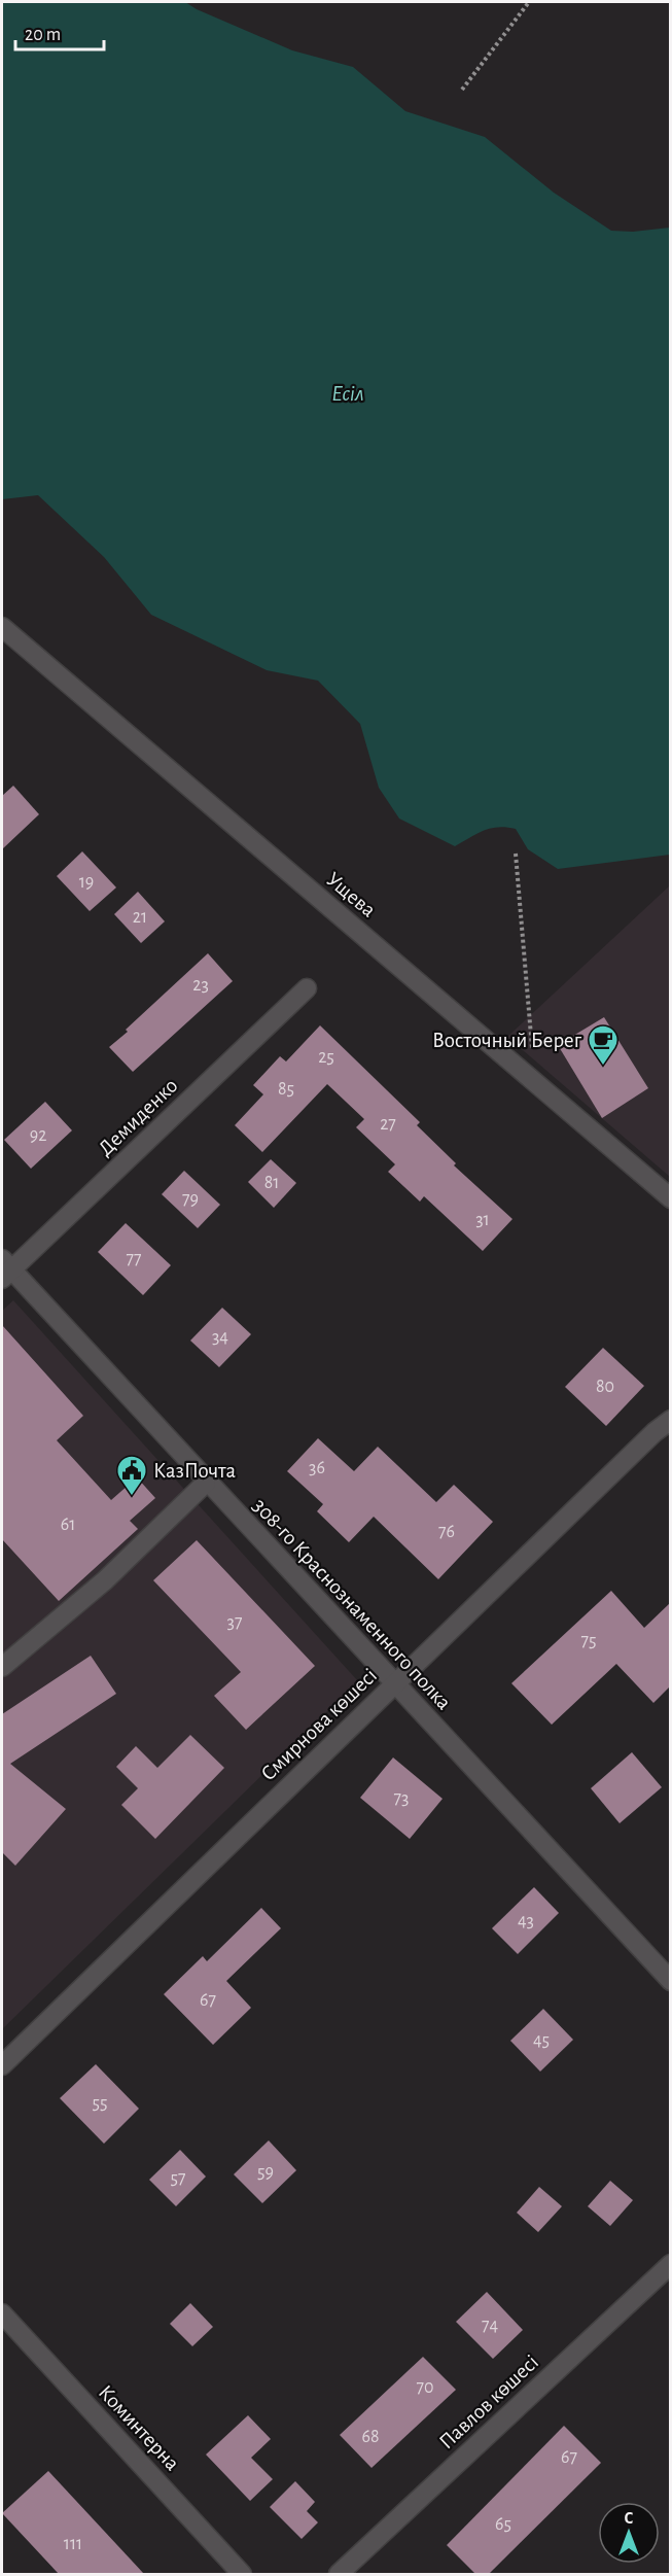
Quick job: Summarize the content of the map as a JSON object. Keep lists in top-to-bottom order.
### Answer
{
  "streets": {
    "street": [
      "Ущева",
      "Демиденко",
      "308-го Краснознаменного полка",
      "Смирнова көшесі",
      "Павлов көшесі",
      "Коминтерна"
    ]
  },
  "crossings": [
    ["Демиденко", "308-го Краснознаменного полка"],
    ["308-го Краснознаменного полка", "Смирнова көшесі"]
  ],
  "water": ["Есіл"],
  "places": {
    "cafe": ["Восточный Берег"],
    "public building": ["КазПочта"]
  },
  "house_numbers": [
    "19",
    "21",
    "23",
    "25",
    "85",
    "27",
    "92",
    "81",
    "79",
    "31",
    "77",
    "34",
    "80",
    "36",
    "61",
    "76",
    "37",
    "75",
    "73",
    "43",
    "67",
    "45",
    "55",
    "59",
    "57",
    "74",
    "70",
    "68",
    "67",
    "65",
    "111"
  ],
  "scale_bar": "20 m",
  "north": "top"
}
